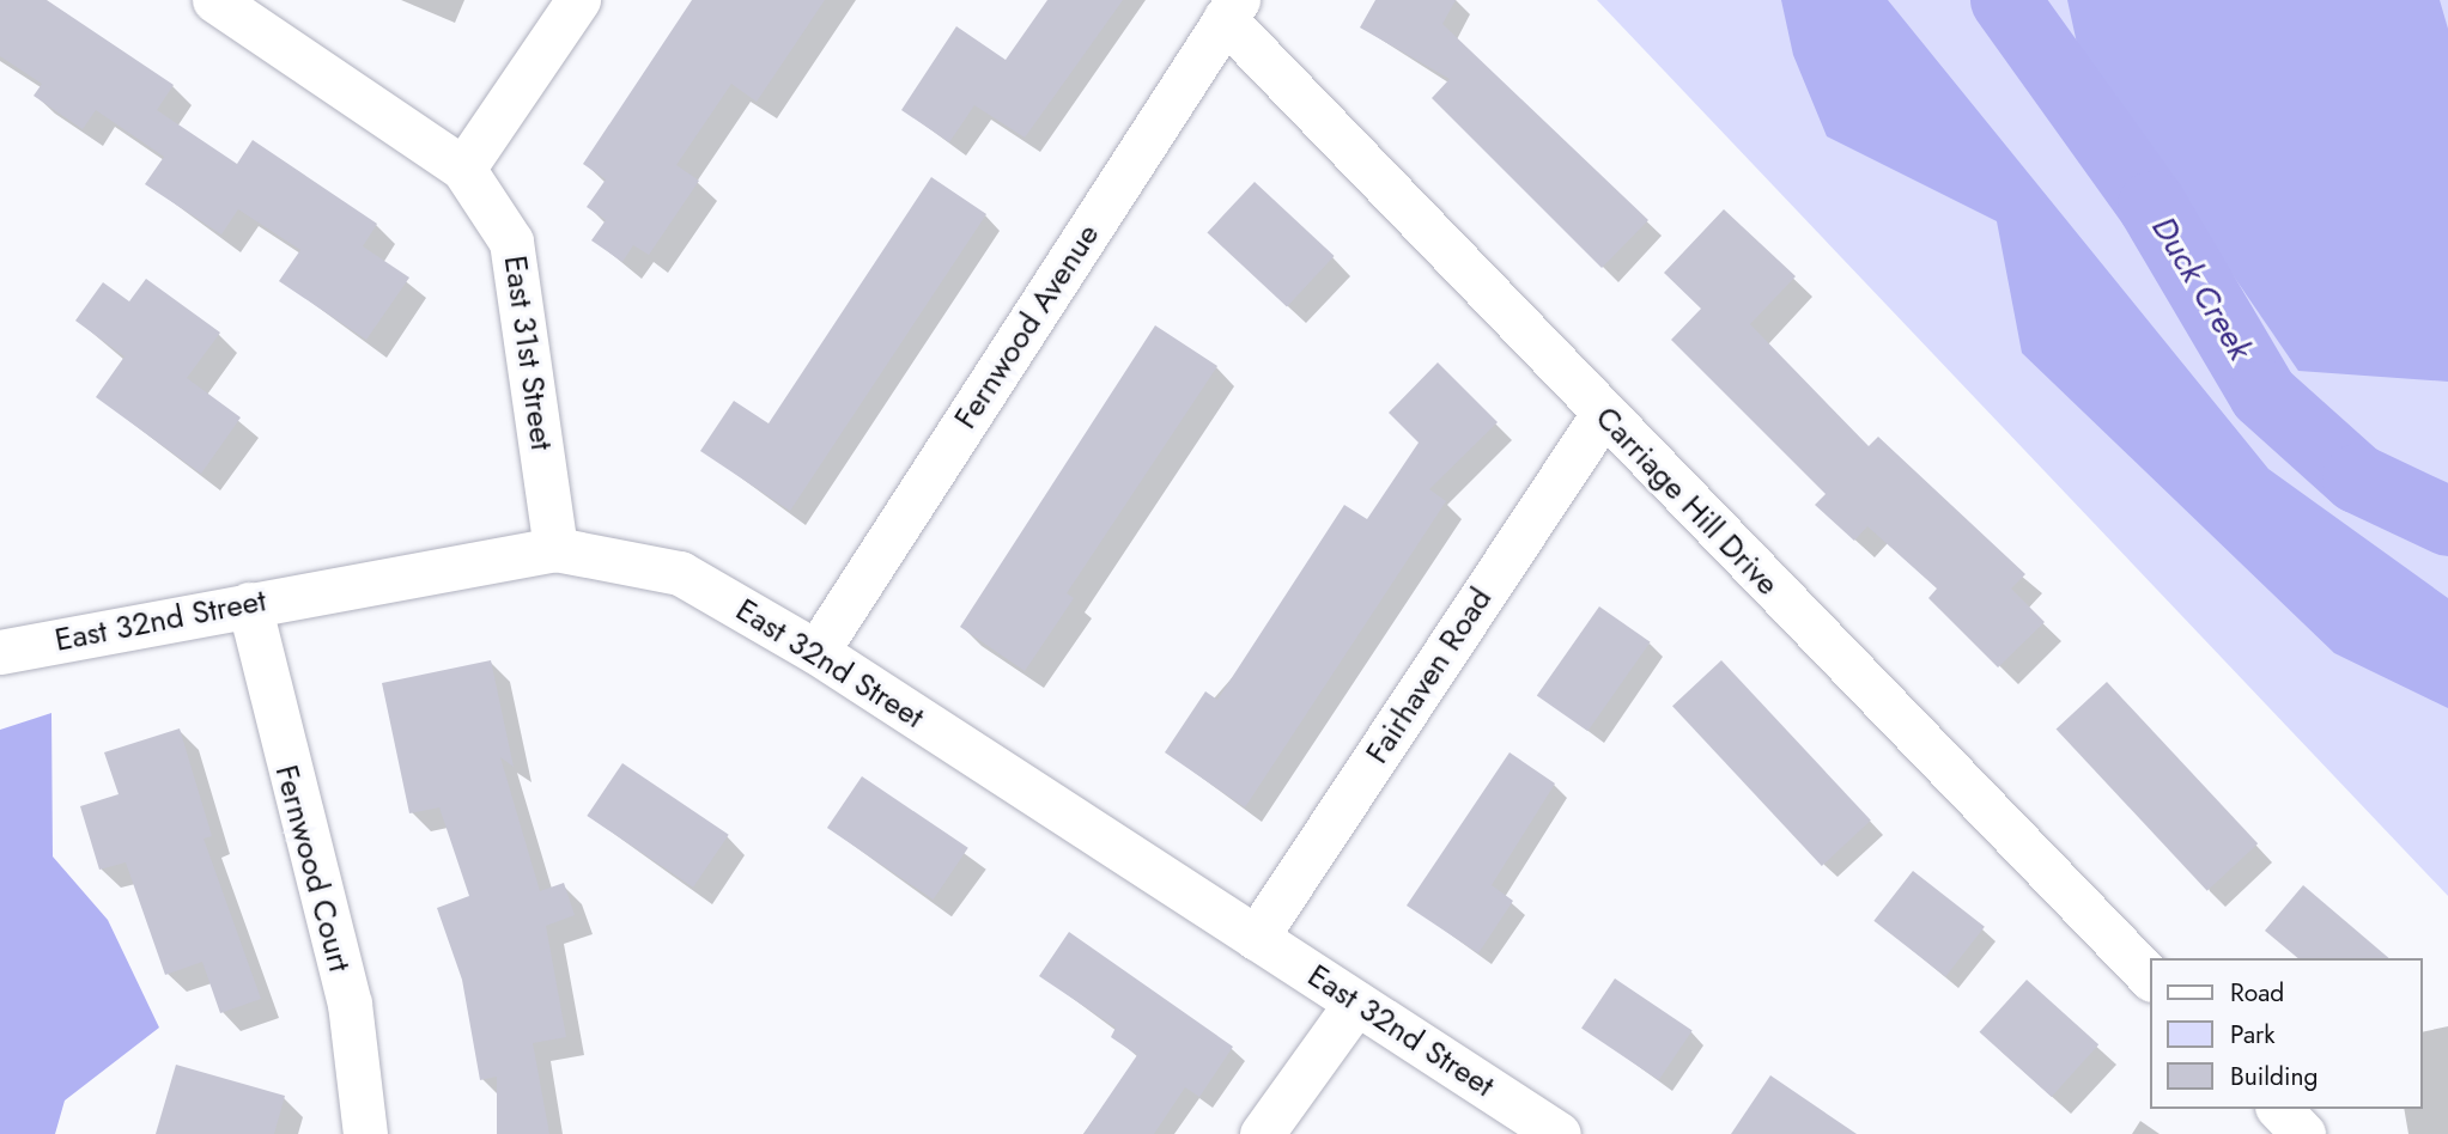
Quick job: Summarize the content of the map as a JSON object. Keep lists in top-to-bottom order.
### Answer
{
  "streets": {
    "street": [
      "Fernwood Avenue",
      "East 31st Street",
      "Carriage Hill Drive",
      "East 32nd Street",
      "Fairhaven Road",
      "Fernwood Court"
    ]
  },
  "crossings": [
    ["Fernwood Avenue", "Carriage Hill Drive"],
    ["Fernwood Avenue", "East 32nd Street"],
    ["East 31st Street", "East 32nd Street"],
    ["Carriage Hill Drive", "Fairhaven Road"],
    ["East 32nd Street", "Fairhaven Road"],
    ["East 32nd Street", "Fernwood Court"]
  ],
  "water": ["Duck Creek"],
  "legend": ["Road", "Park", "Building"]
}
